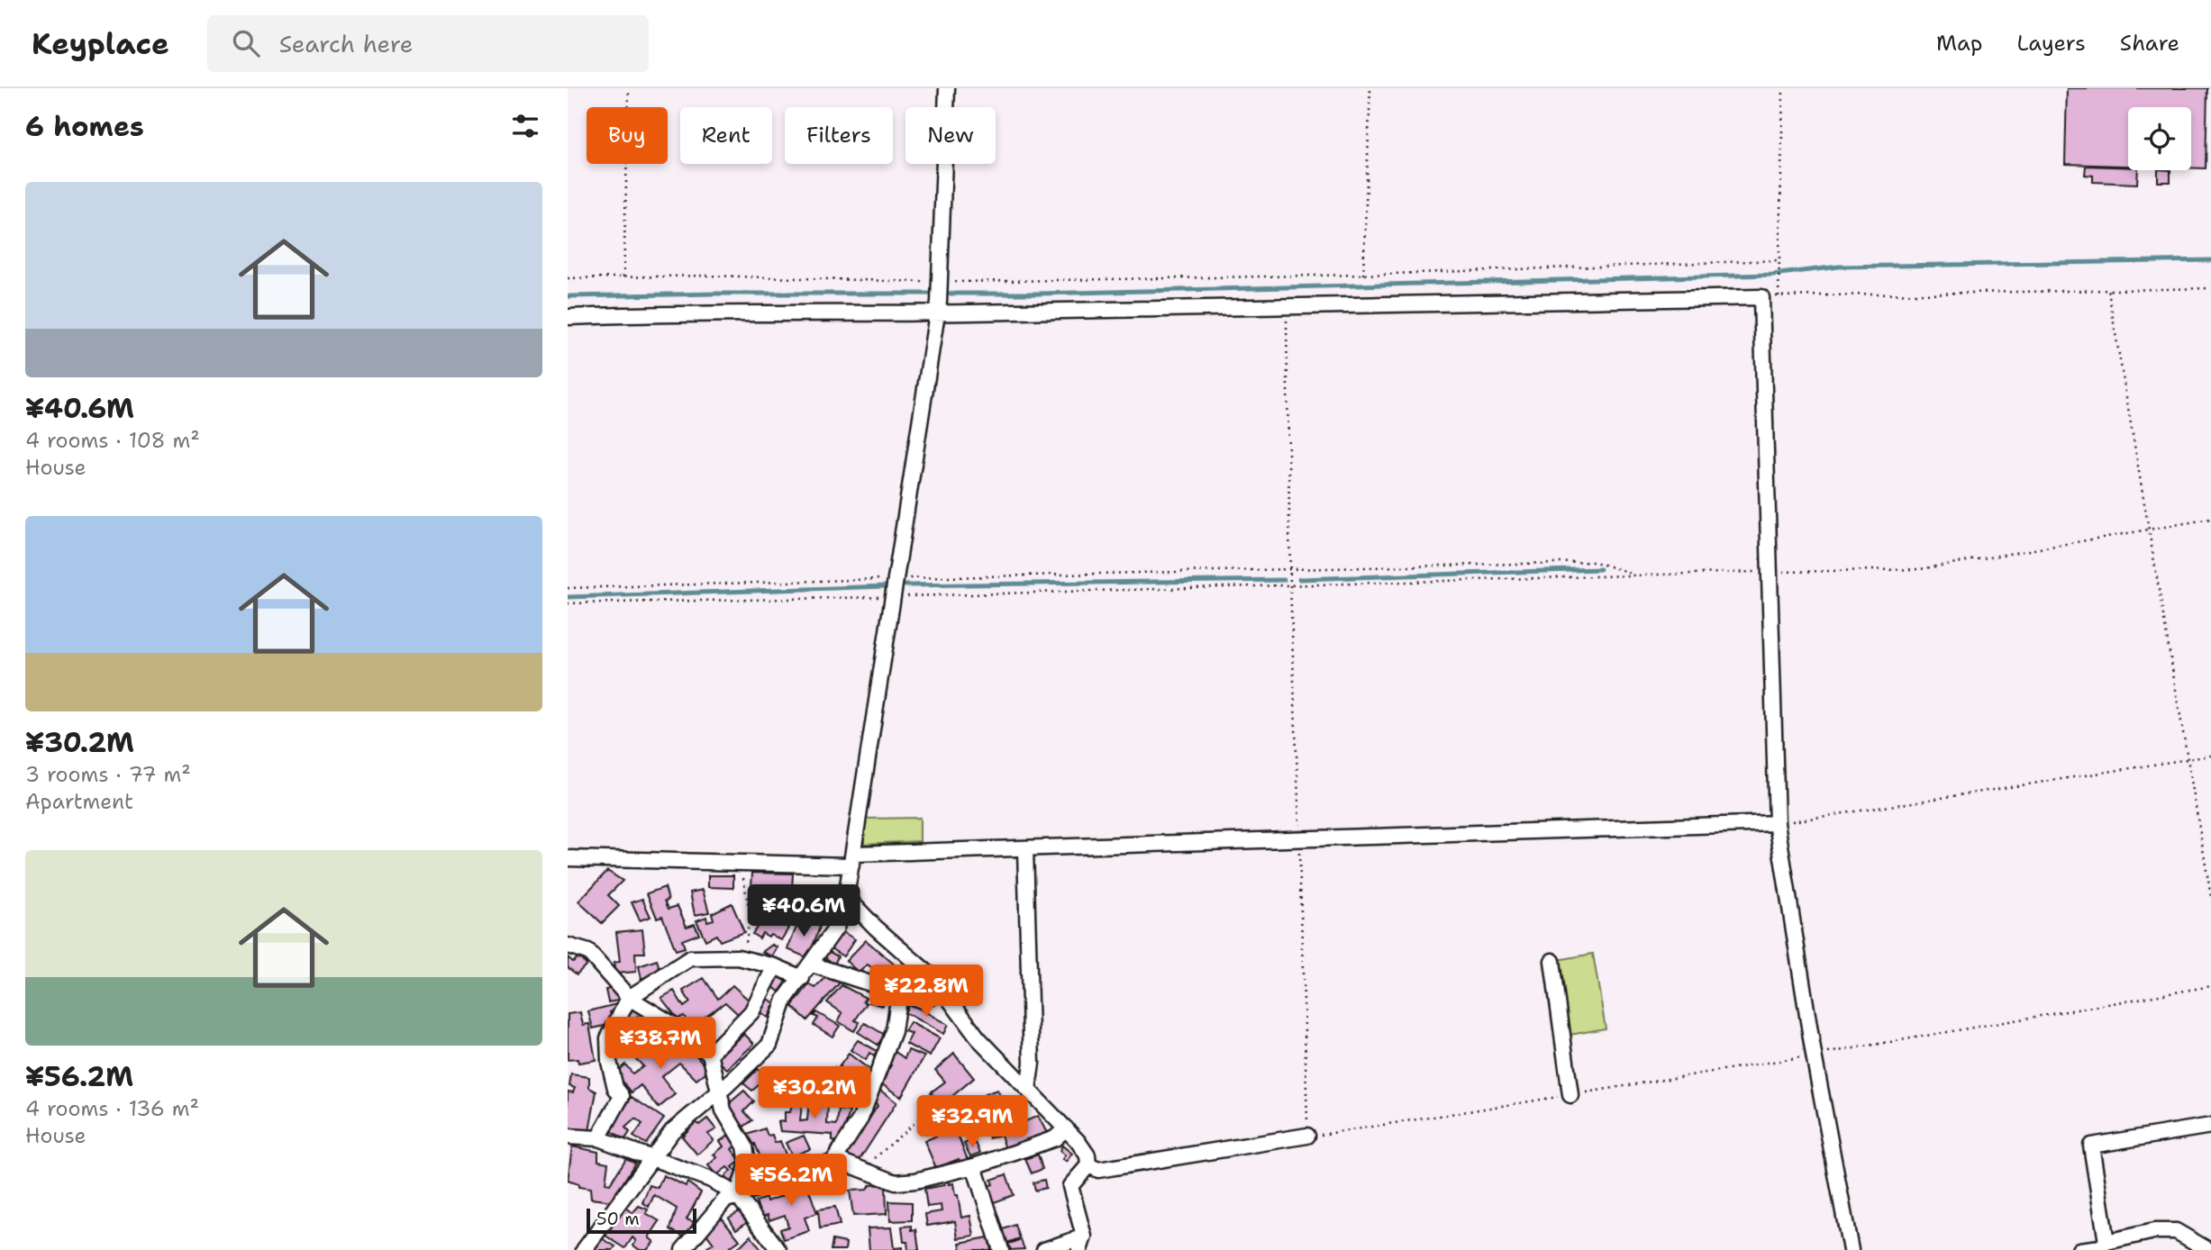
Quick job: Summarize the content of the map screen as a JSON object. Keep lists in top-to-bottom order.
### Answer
{
  "scale_bar": "50 m",
  "page": {
    "header": "Keyplace",
    "search": "Search here",
    "nav": ["Map", "Layers", "Share"],
    "heading": "6 homes",
    "chip": [
      "Buy",
      "Rent",
      "Filters",
      "New"
    ],
    "list": [
      {
        "name": "¥40.6M",
        "note": "4 rooms · 108 m² · House"
      },
      {
        "name": "¥30.2M",
        "note": "3 rooms · 77 m² · Apartment"
      },
      {
        "name": "¥56.2M",
        "note": "4 rooms · 136 m² · House"
      }
    ],
    "price": [
      "¥40.6M",
      "¥22.8M",
      "¥38.7M",
      "¥30.2M",
      "¥32.9M",
      "¥56.2M"
    ],
    "scale": "50 m"
  }
}
